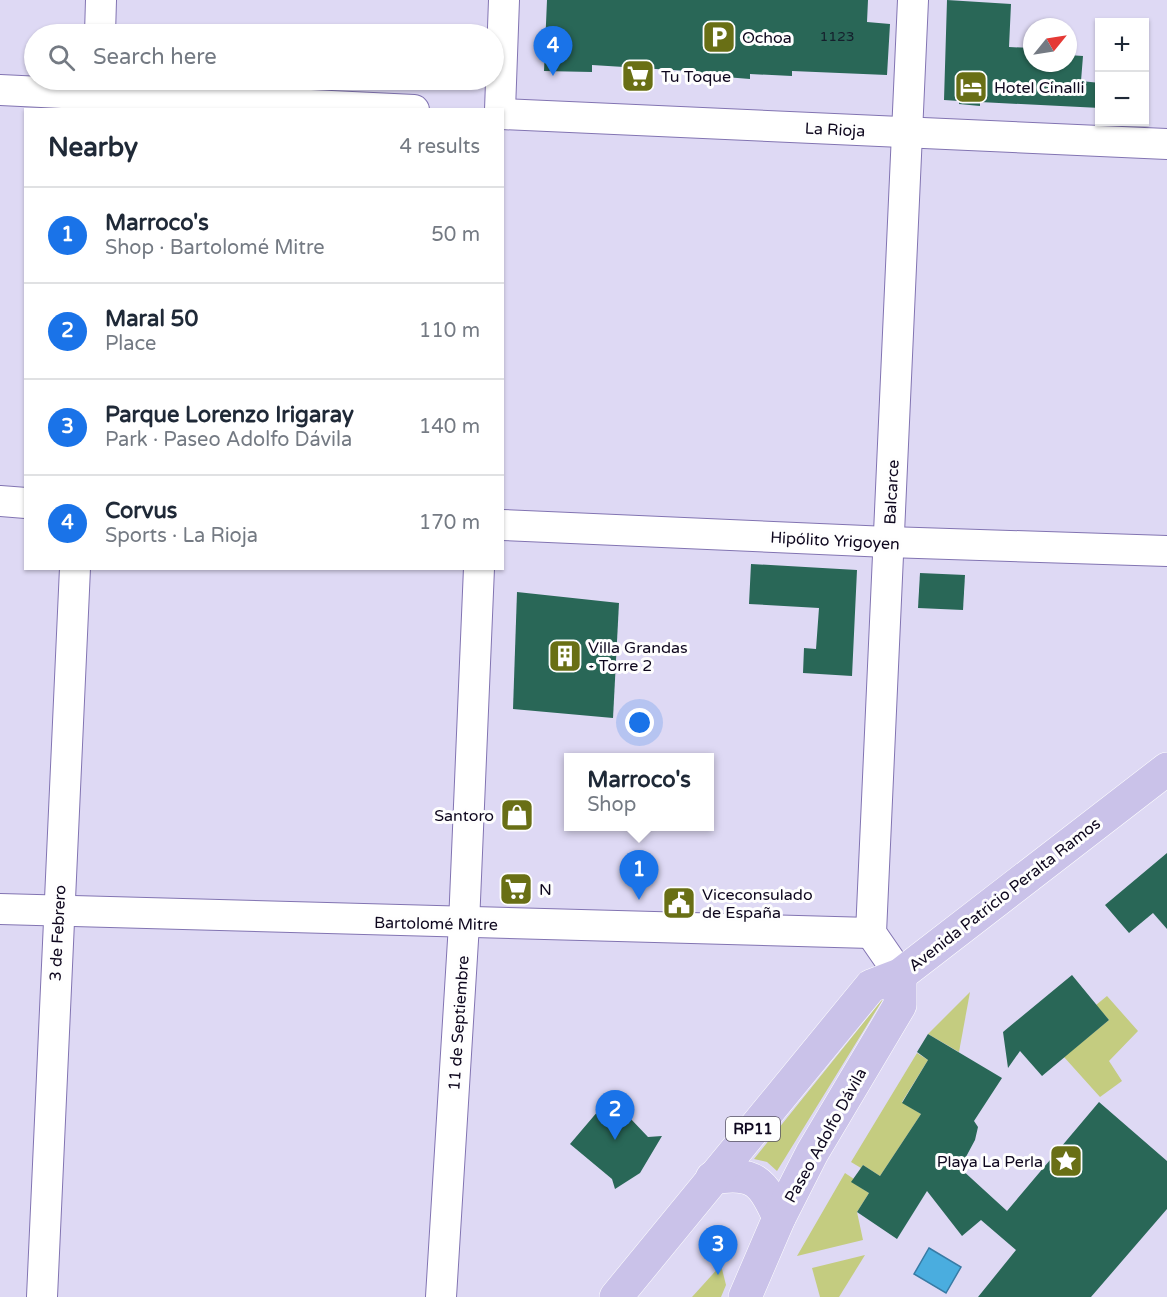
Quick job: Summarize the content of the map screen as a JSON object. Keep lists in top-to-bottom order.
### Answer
{
  "streets": {
    "main road": ["Avenida Patricio Peralta Ramos", "RP11", "Paseo Adolfo Dávila"],
    "street": [
      "La Rioja",
      "Balcarce",
      "Hipólito Yrigoyen",
      "Bartolomé Mitre",
      "3 de Febrero",
      "11 de Septiembre"
    ]
  },
  "crossings": [
    ["La Rioja", "Balcarce"],
    ["Balcarce", "Hipólito Yrigoyen"],
    ["Balcarce", "Bartolomé Mitre"],
    ["Avenida Patricio Peralta Ramos", "Paseo Adolfo Dávila"],
    ["Bartolomé Mitre", "3 de Febrero"],
    ["Bartolomé Mitre", "11 de Septiembre"]
  ],
  "places": {
    "parking": ["Ochoa"],
    "supermarket": ["Tu Toque", "N"],
    "hotel": ["Hotel Cinalli"],
    "building": ["Villa Grandas - Torre 2"],
    "shop": ["Santoro"],
    "public building": ["Viceconsulado de España"],
    "place": ["Playa La Perla"]
  },
  "house_numbers": ["1123"],
  "north": "top right",
  "page": {
    "map_buttons": ["+", "−"],
    "search": "Search here",
    "pins": [
      "4",
      "1",
      "2",
      "3"
    ],
    "heading": ["Nearby", "4 results"],
    "list": [
      {
        "mark": "1",
        "name": "Marroco's",
        "note": "Shop · Bartolomé Mitre",
        "value": "50 m"
      },
      {
        "mark": "2",
        "name": "Maral 50",
        "note": "Place",
        "value": "110 m"
      },
      {
        "mark": "3",
        "name": "Parque Lorenzo Irigaray",
        "note": "Park · Paseo Adolfo Dávila",
        "value": "140 m"
      },
      {
        "mark": "4",
        "name": "Corvus",
        "note": "Sports · La Rioja",
        "value": "170 m"
      }
    ],
    "popup": ["Marroco's", "Shop"]
  }
}
